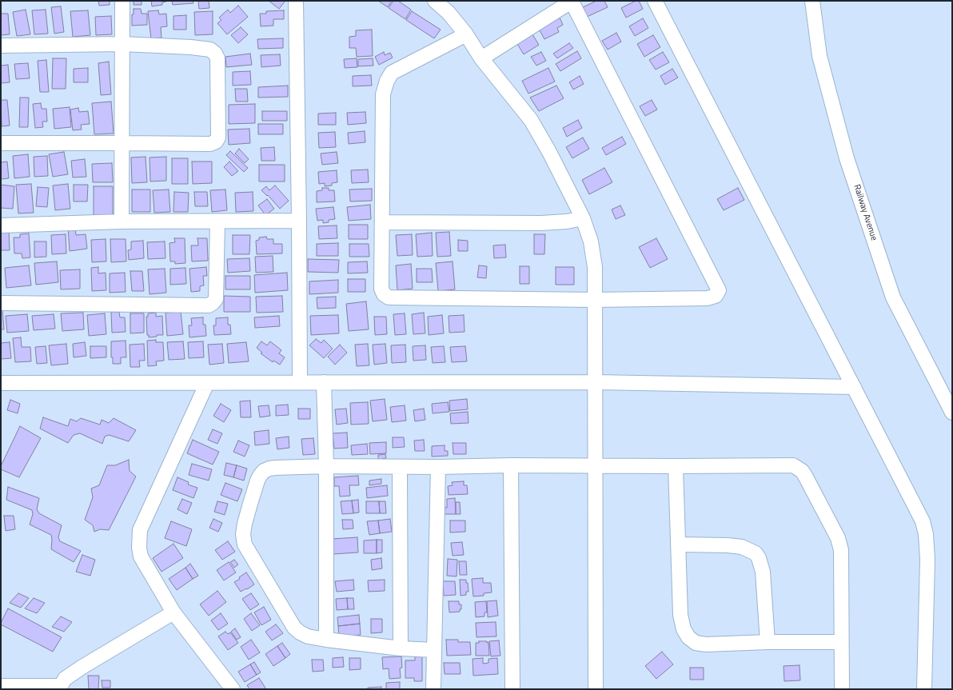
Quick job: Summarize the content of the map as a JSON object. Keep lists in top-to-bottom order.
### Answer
{
  "streets": {
    "street": ["Railway Avenue"]
  }
}
